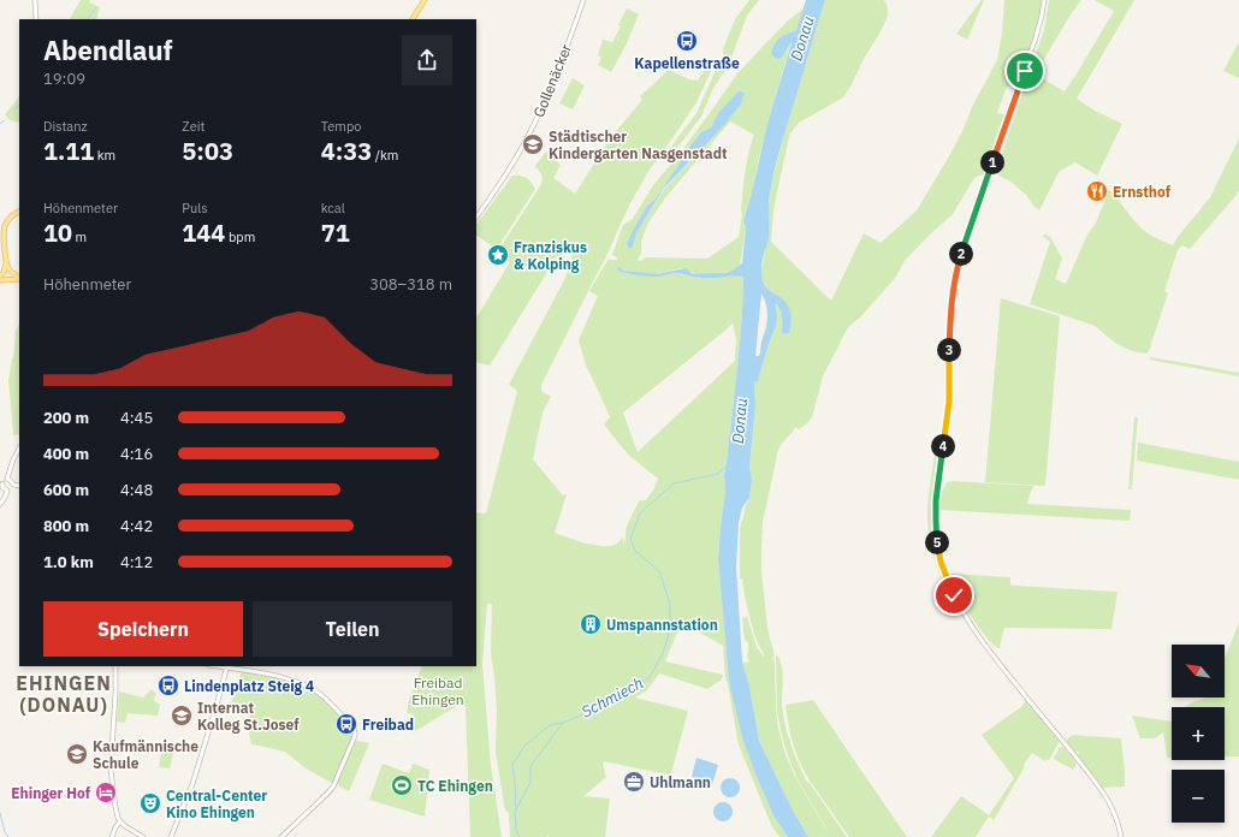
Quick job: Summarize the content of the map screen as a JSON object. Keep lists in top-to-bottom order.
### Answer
{
  "streets": {
    "street": ["Gollenäcker"]
  },
  "districts": ["EHINGEN (DONAU)"],
  "water": ["Donau", "Schmiech"],
  "parks": ["Freibad Ehingen"],
  "places": {
    "bus stop": ["Kapellenstraße", "Lindenplatz Steig 4", "Freibad"],
    "school or university": ["Städtischer Kindergarten Nasgenstadt", "Internat Kolleg St.Josef", "Kaufmännische Schule"],
    "restaurant": ["Ernsthof"],
    "place": ["Franziskus & Kolping"],
    "building": ["Umspannstation"],
    "office": ["Uhlmann"],
    "sports": ["TC Ehingen"],
    "hotel": ["Ehinger Hof"],
    "theatre": ["Central-Center Kino Ehingen"]
  },
  "north": "top left",
  "page": {
    "heading": ["Abendlauf", "19:09"],
    "stats": [
      ["Distanz", "1.11 km"],
      ["Zeit", "5:03"],
      ["Tempo", "4:33 /km"],
      ["Höhenmeter", "10 m"],
      ["Puls", "144 bpm"],
      ["kcal", "71"]
    ],
    "pins": [
      "1",
      "2",
      "3",
      "4",
      "5"
    ],
    "chart": ["Höhenmeter", "308–318 m"],
    "list": [
      {
        "name": "200 m",
        "note": "4:45"
      },
      {
        "name": "400 m",
        "note": "4:16"
      },
      {
        "name": "600 m",
        "note": "4:48"
      },
      {
        "name": "800 m",
        "note": "4:42"
      },
      {
        "name": "1.0 km",
        "note": "4:12"
      }
    ],
    "buttons": ["Speichern", "Teilen"],
    "map_buttons": ["+", "−"]
  }
}
